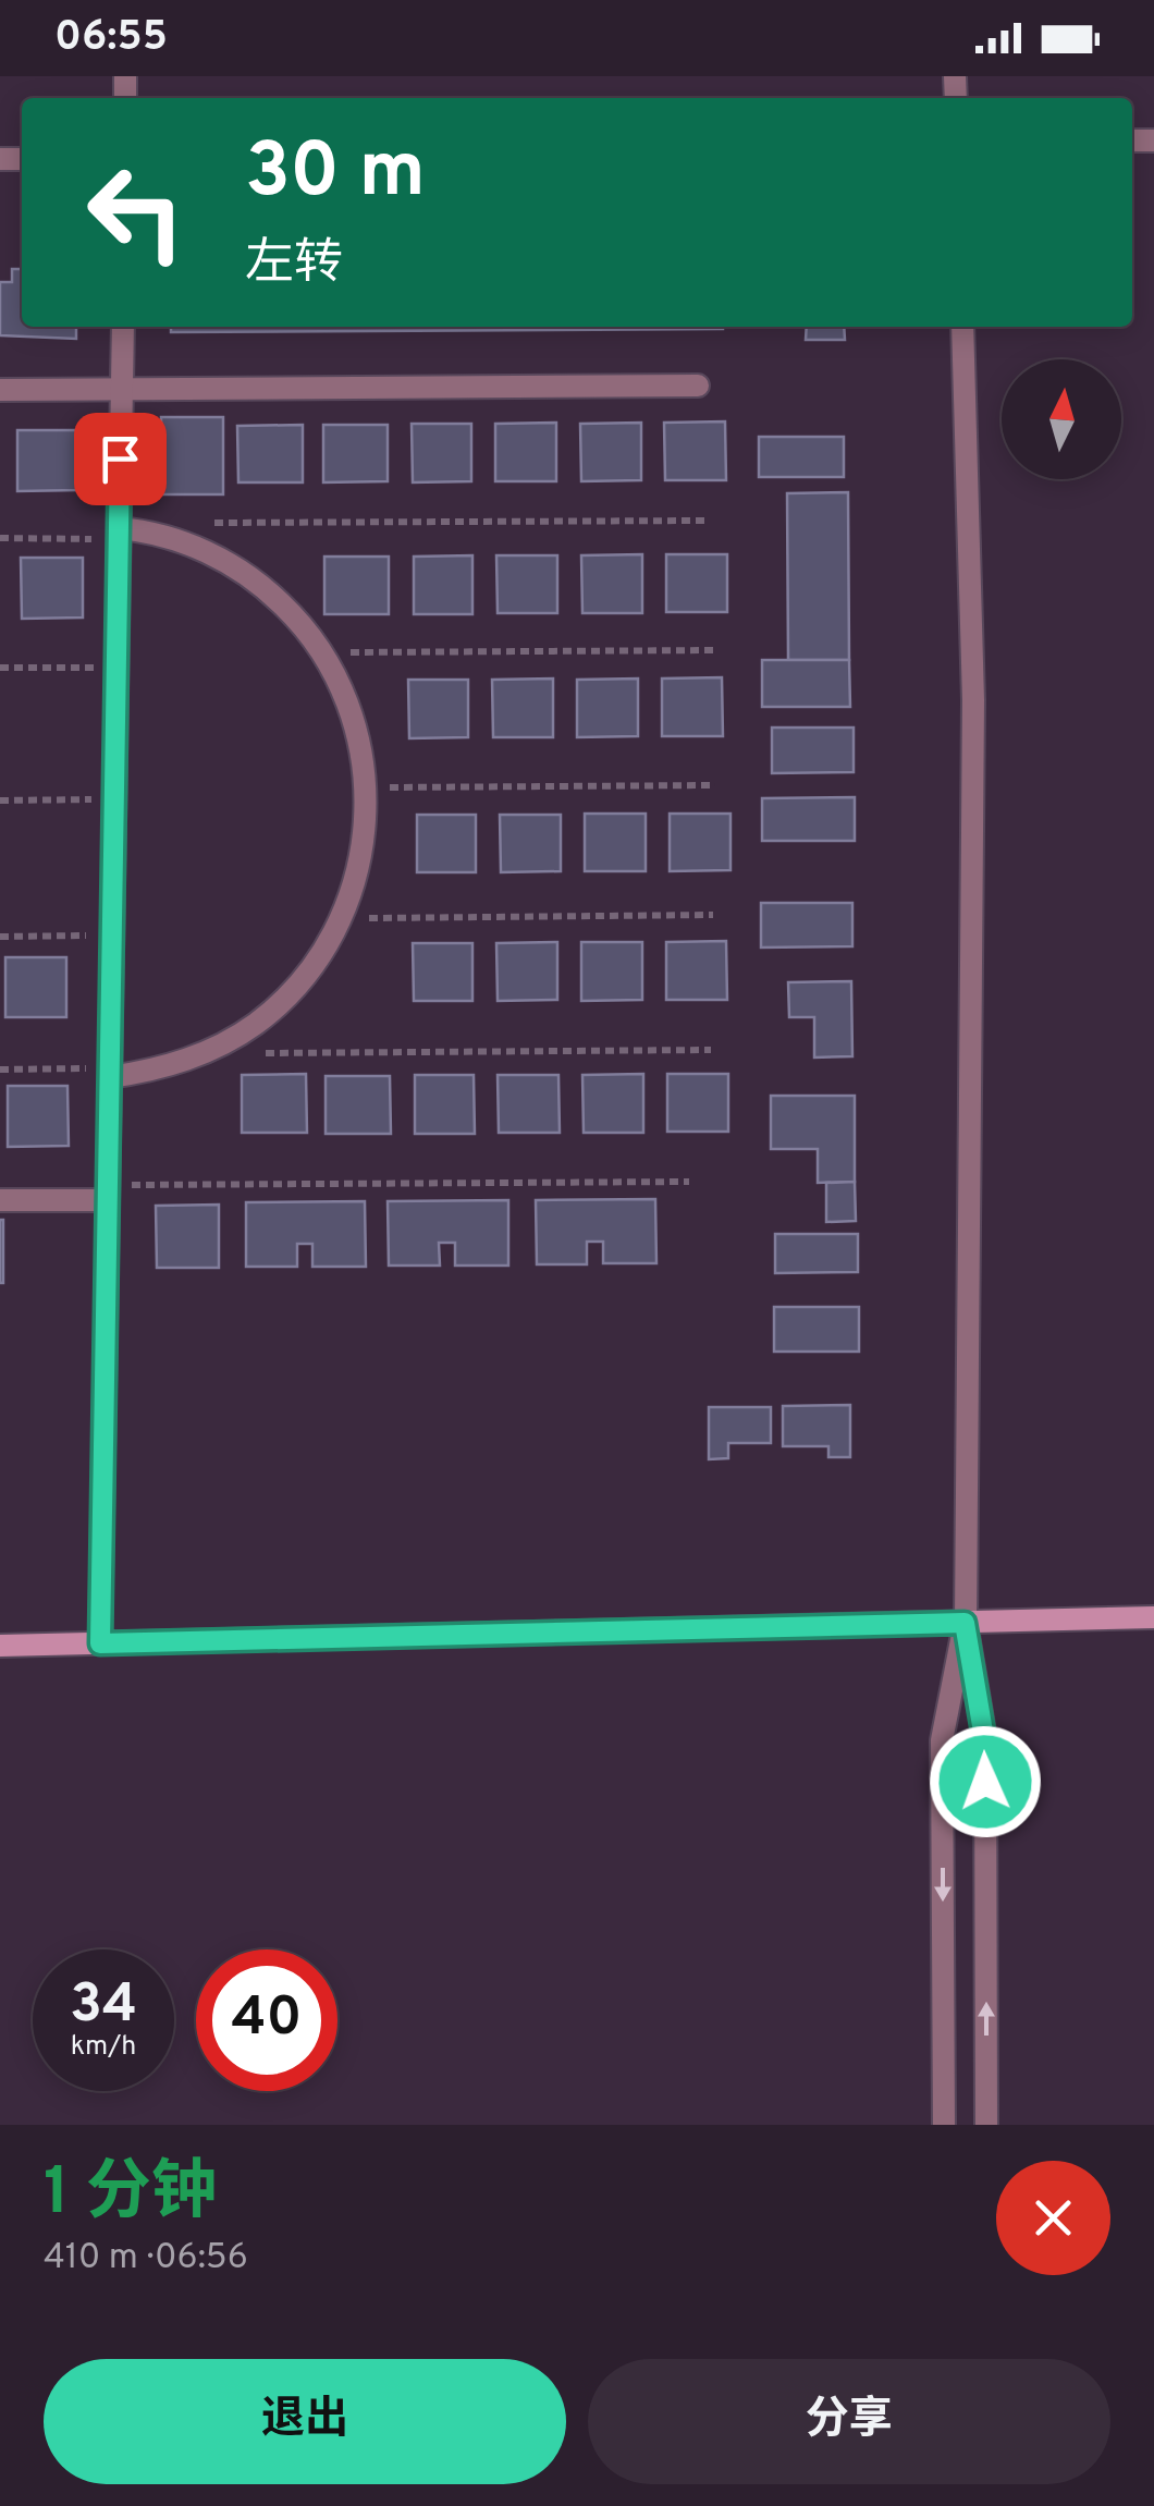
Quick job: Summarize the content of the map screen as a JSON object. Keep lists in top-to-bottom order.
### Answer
{
  "north": "top",
  "page": {
    "status": "06:55",
    "turn": ["30 m", "左转"],
    "speed": "34 km/h",
    "limit": "40",
    "heading": ["1 分钟", "410 m · 06:56"],
    "buttons": ["退出", "分享"]
  }
}
